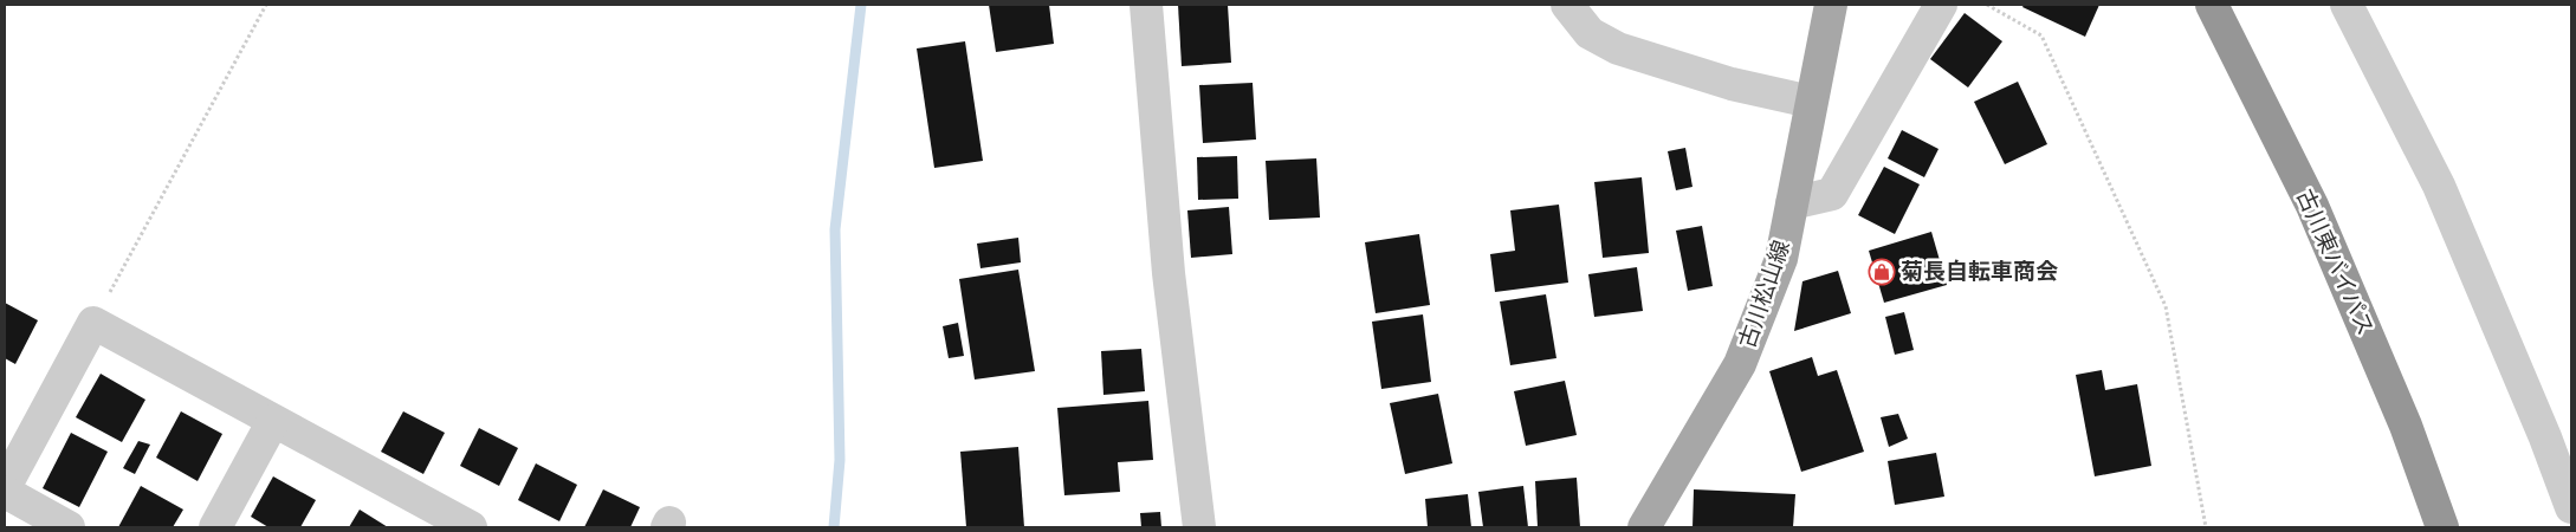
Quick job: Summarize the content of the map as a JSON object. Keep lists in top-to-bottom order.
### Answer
{
  "streets": {
    "highway": ["古川東バイパス"],
    "main road": ["古川松山線"]
  },
  "places": {
    "shop": ["菊長自転車商会"]
  }
}
